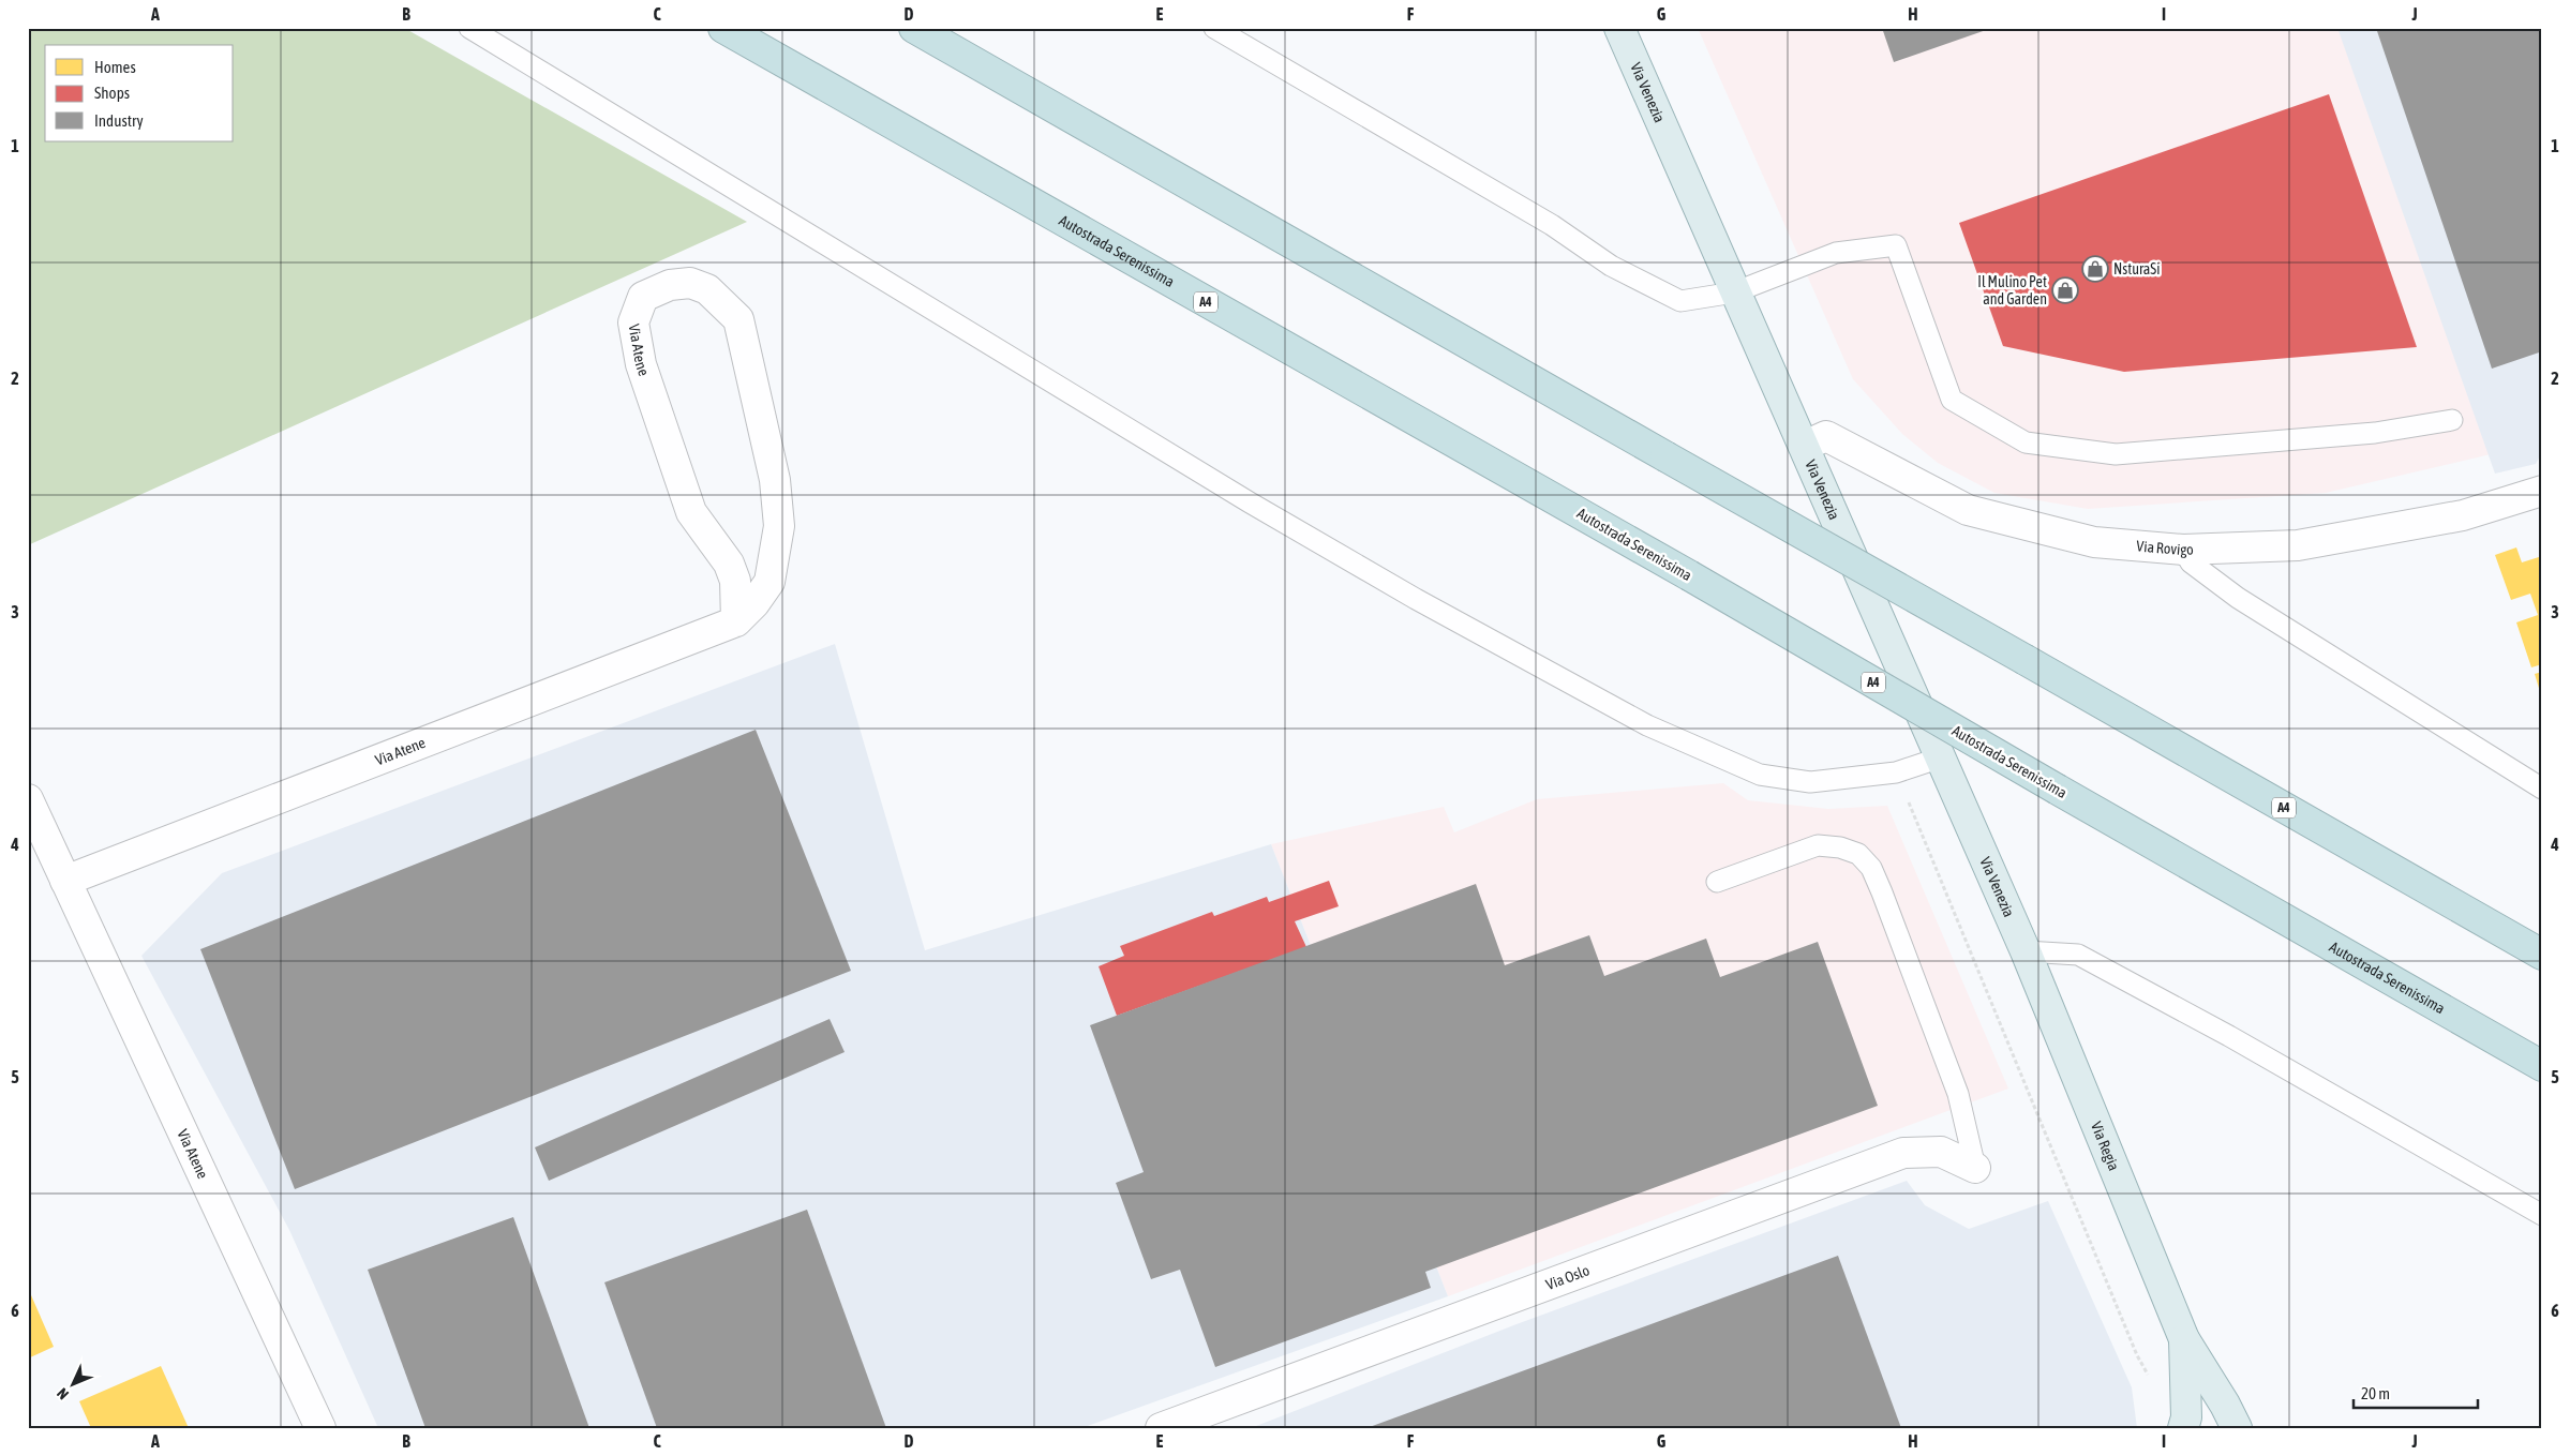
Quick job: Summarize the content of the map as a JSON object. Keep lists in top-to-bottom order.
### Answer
{
  "streets": {
    "highway": ["Autostrada Serenissima", "A4"],
    "main road": ["Via Venezia", "Via Regia"],
    "street": ["Via Atene", "Via Rovigo", "Via Oslo"]
  },
  "crossings": [
    ["Via Venezia", "Via Rovigo"],
    ["Via Venezia", "Via Regia"]
  ],
  "places": {
    "shop": ["NsturaSi", "Il Mulino Pet and Garden"]
  },
  "legend": ["Homes", "Shops", "Industry"],
  "scale_bar": "20 m",
  "north": "bottom left",
  "grid": {
    "columns": [
      "A",
      "B",
      "C",
      "D",
      "E",
      "F",
      "G",
      "H",
      "I",
      "J"
    ],
    "rows": [
      "1",
      "2",
      "3",
      "4",
      "5",
      "6"
    ]
  }
}
